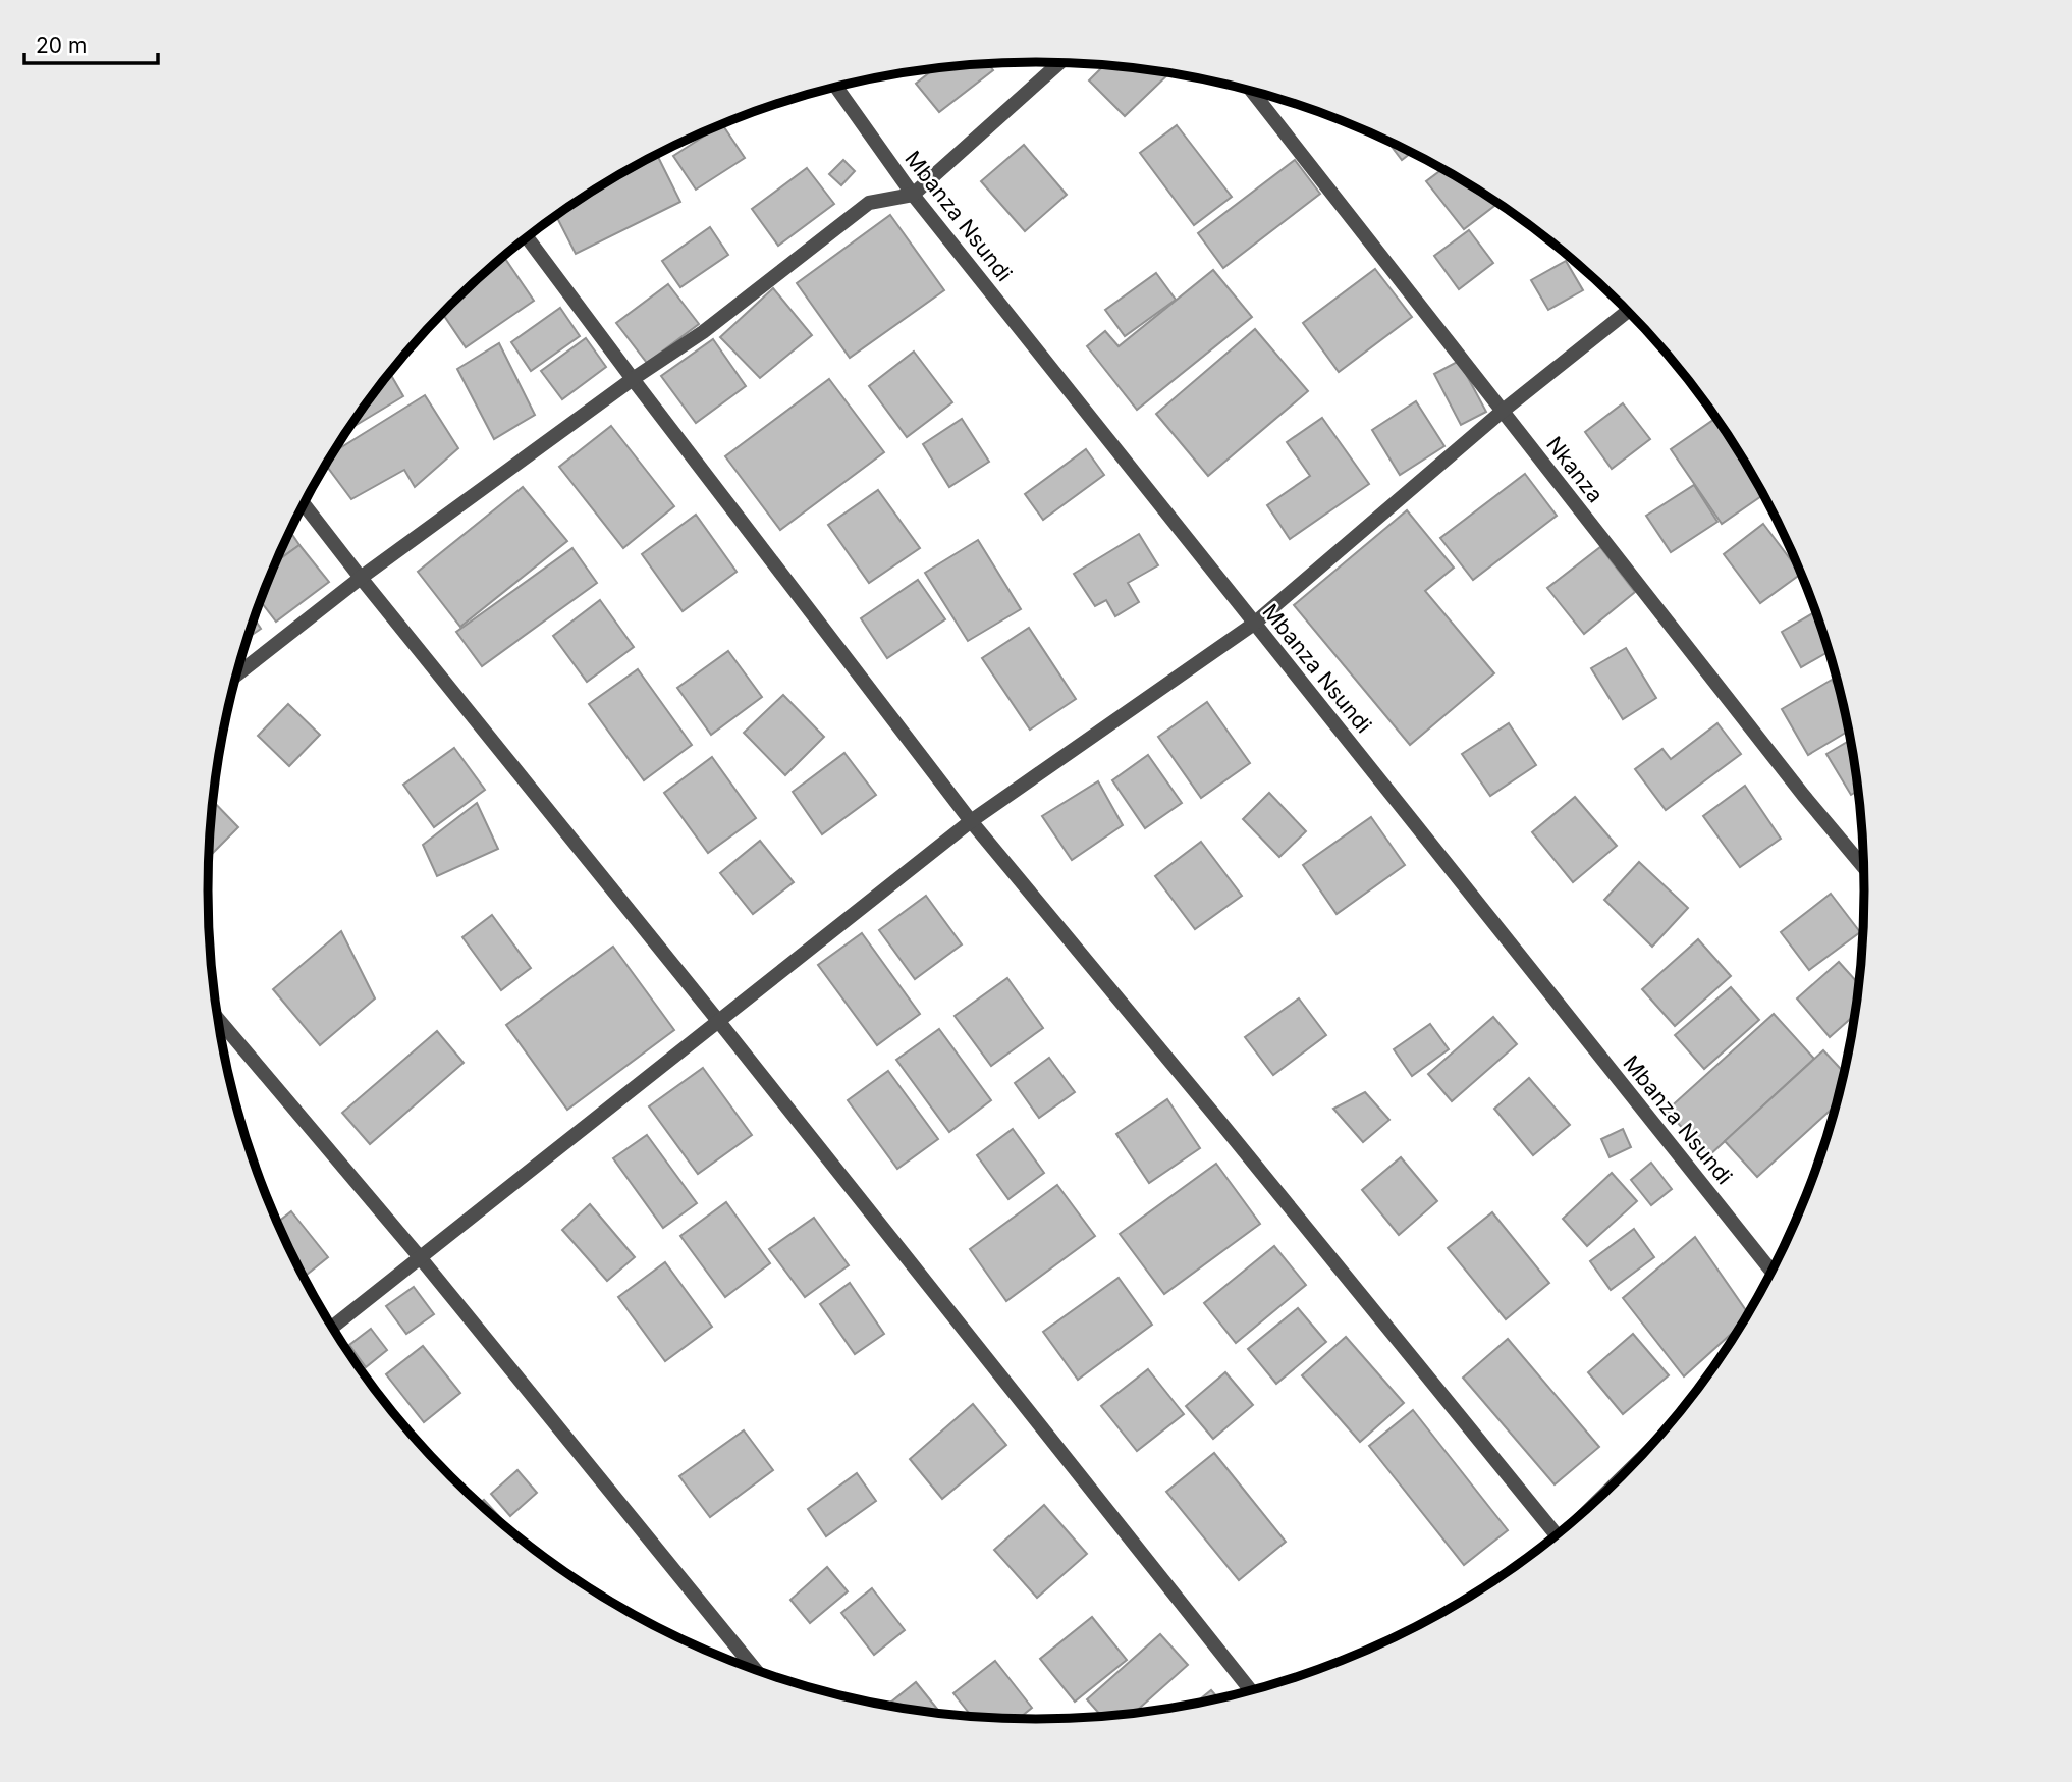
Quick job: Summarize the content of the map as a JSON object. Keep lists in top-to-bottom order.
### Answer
{
  "streets": {
    "street": ["Mbanza Nsundi", "Nkanza"]
  },
  "scale_bar": "20 m"
}
